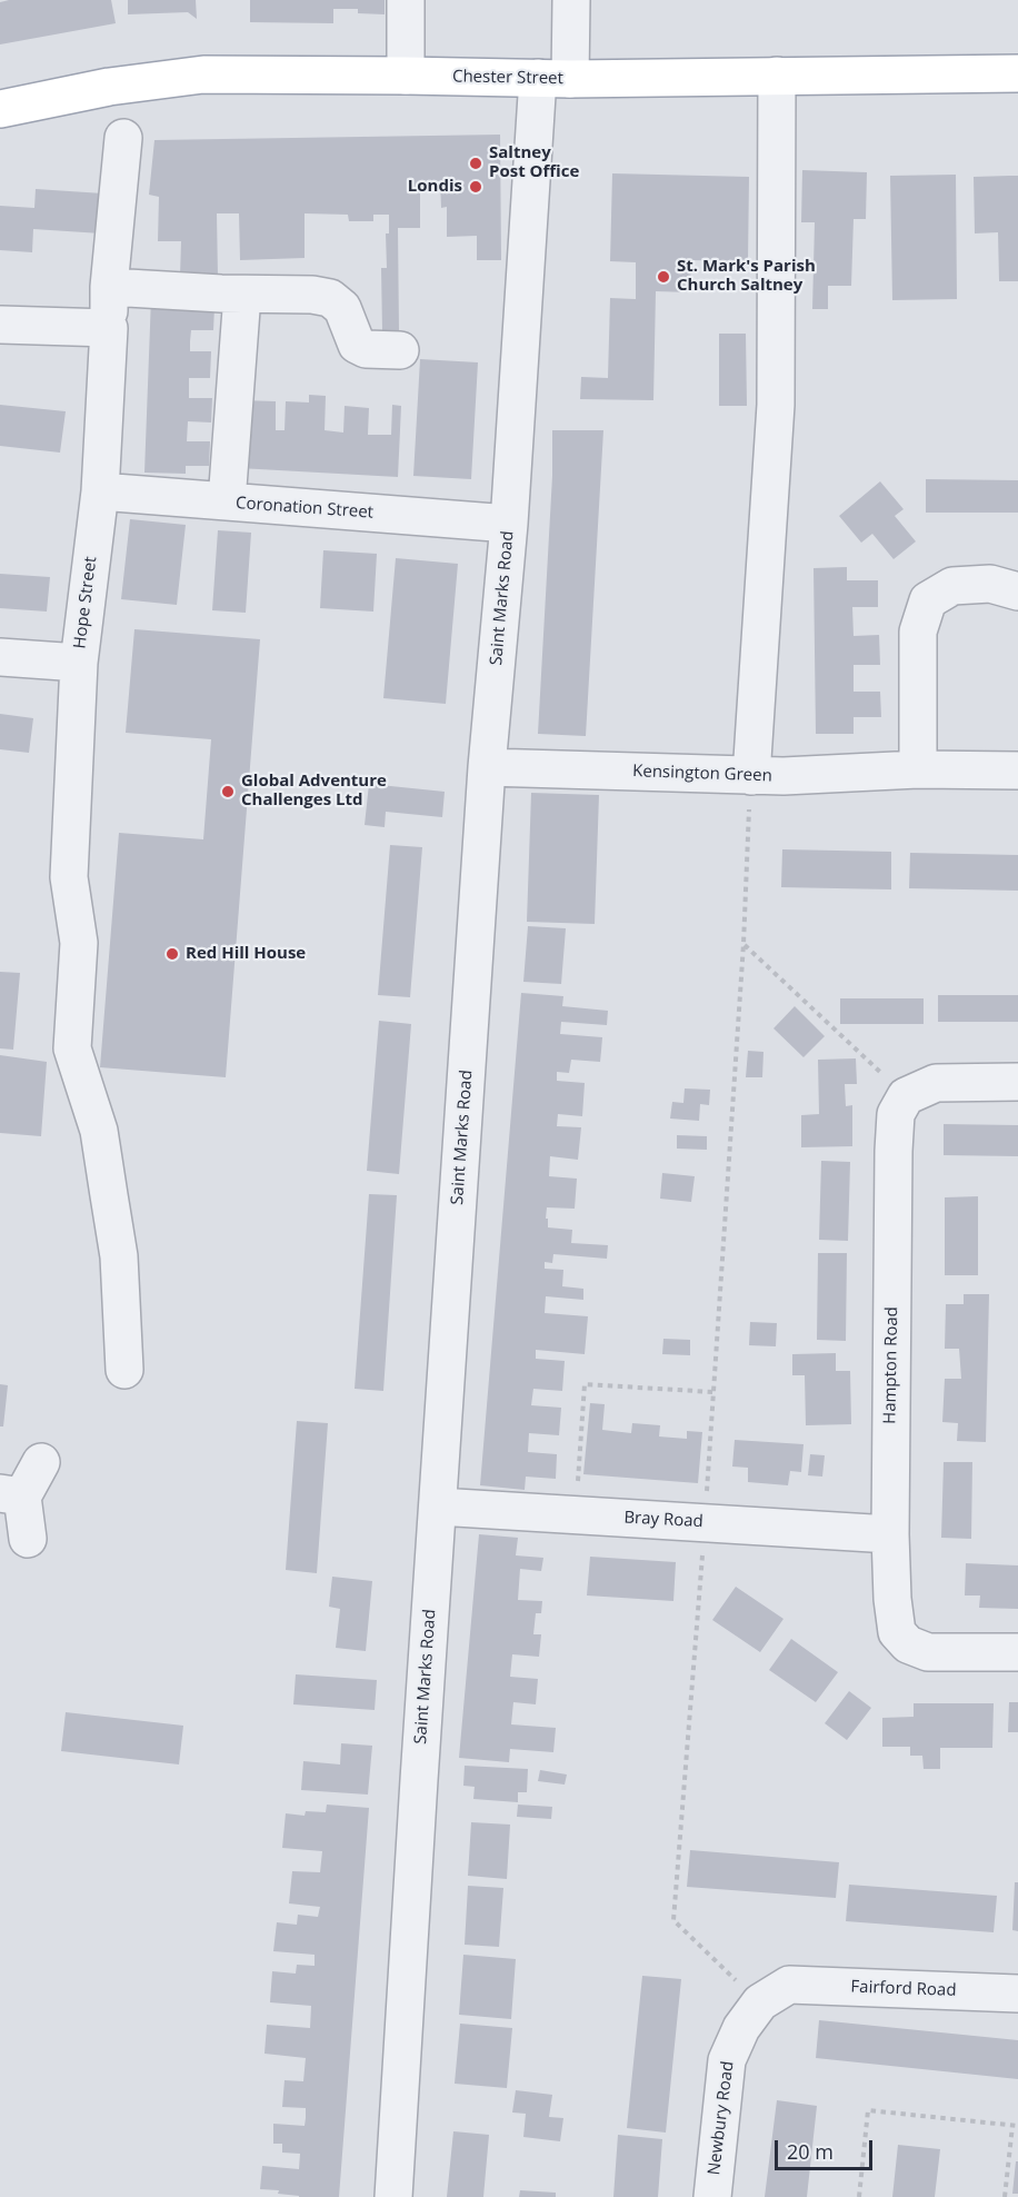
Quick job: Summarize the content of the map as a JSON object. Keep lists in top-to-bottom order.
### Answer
{
  "streets": {
    "main road": ["Chester Street"],
    "street": [
      "Coronation Street",
      "Saint Marks Road",
      "Hope Street",
      "Kensington Green",
      "Hampton Road",
      "Bray Road",
      "Fairford Road",
      "Newbury Road"
    ]
  },
  "crossings": [
    ["Chester Street", "Saint Marks Road"],
    ["Coronation Street", "Saint Marks Road"],
    ["Coronation Street", "Hope Street"],
    ["Saint Marks Road", "Kensington Green"],
    ["Saint Marks Road", "Bray Road"],
    ["Hampton Road", "Bray Road"],
    ["Fairford Road", "Newbury Road"]
  ],
  "places": [
    "Saltney Post Office",
    "Londis",
    "St. Mark's Parish Church Saltney",
    "Global Adventure Challenges Ltd",
    "Red Hill House"
  ],
  "scale_bar": "20 m"
}
